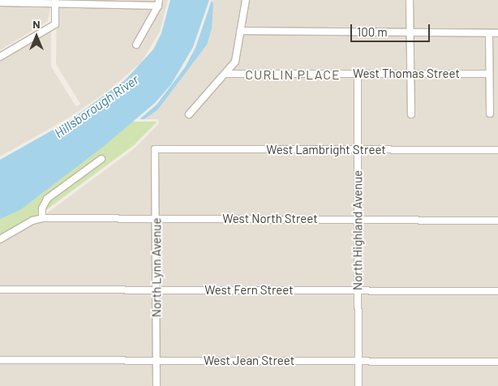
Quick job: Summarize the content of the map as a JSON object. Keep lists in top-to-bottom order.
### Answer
{
  "streets": {
    "street": [
      "West Thomas Street",
      "West Lambright Street",
      "West North Street",
      "North Highland Avenue",
      "North Lynn Avenue",
      "West Fern Street",
      "West Jean Street"
    ]
  },
  "crossings": [
    ["West Thomas Street", "North Highland Avenue"],
    ["West Lambright Street", "North Highland Avenue"],
    ["West Lambright Street", "North Lynn Avenue"],
    ["West North Street", "North Highland Avenue"],
    ["West North Street", "North Lynn Avenue"],
    ["North Highland Avenue", "West Fern Street"],
    ["North Highland Avenue", "West Jean Street"],
    ["North Lynn Avenue", "West Fern Street"],
    ["North Lynn Avenue", "West Jean Street"]
  ],
  "districts": ["CURLIN PLACE"],
  "water": ["Hillsborough River"],
  "scale_bar": "100 m",
  "north": "top"
}
